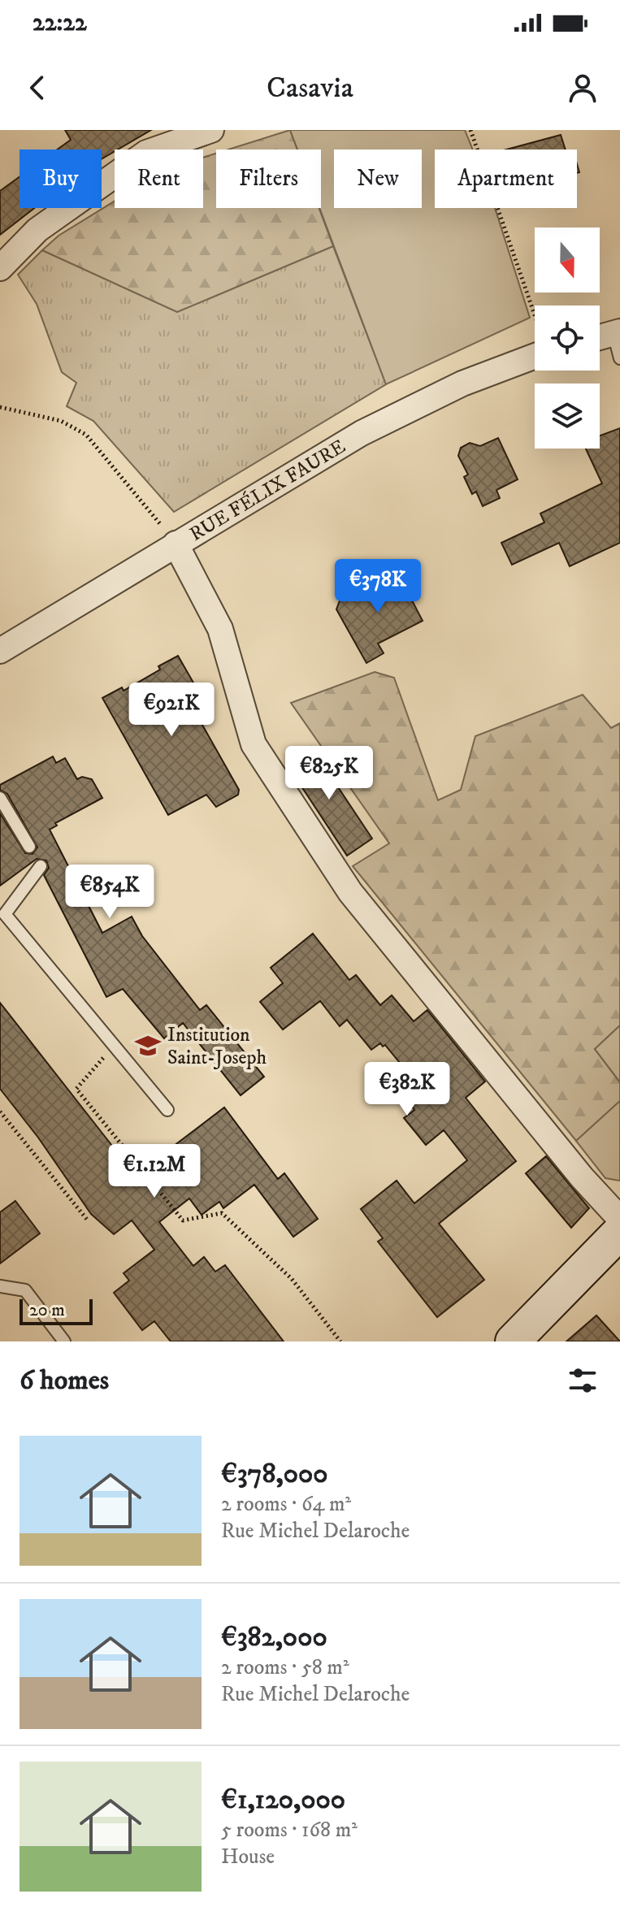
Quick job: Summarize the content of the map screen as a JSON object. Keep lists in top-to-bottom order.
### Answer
{
  "streets": {
    "street": ["RUE FÉLIX FAURE"]
  },
  "places": {
    "school or university": ["Institution Saint-Joseph"]
  },
  "scale_bar": "20 m",
  "north": "bottom",
  "page": {
    "status": "22:22",
    "header": "Casavia",
    "chip": [
      "Buy",
      "Rent",
      "Filters",
      "New",
      "Apartment"
    ],
    "price": [
      "€378K",
      "€921K",
      "€825K",
      "€854K",
      "€382K",
      "€1.12M"
    ],
    "scale": "20 m",
    "heading": "6 homes",
    "list": [
      {
        "name": "€378,000",
        "note": "2 rooms · 64 m² · Rue Michel Delaroche"
      },
      {
        "name": "€382,000",
        "note": "2 rooms · 58 m² · Rue Michel Delaroche"
      },
      {
        "name": "€1,120,000",
        "note": "5 rooms · 168 m² · House"
      }
    ]
  }
}
